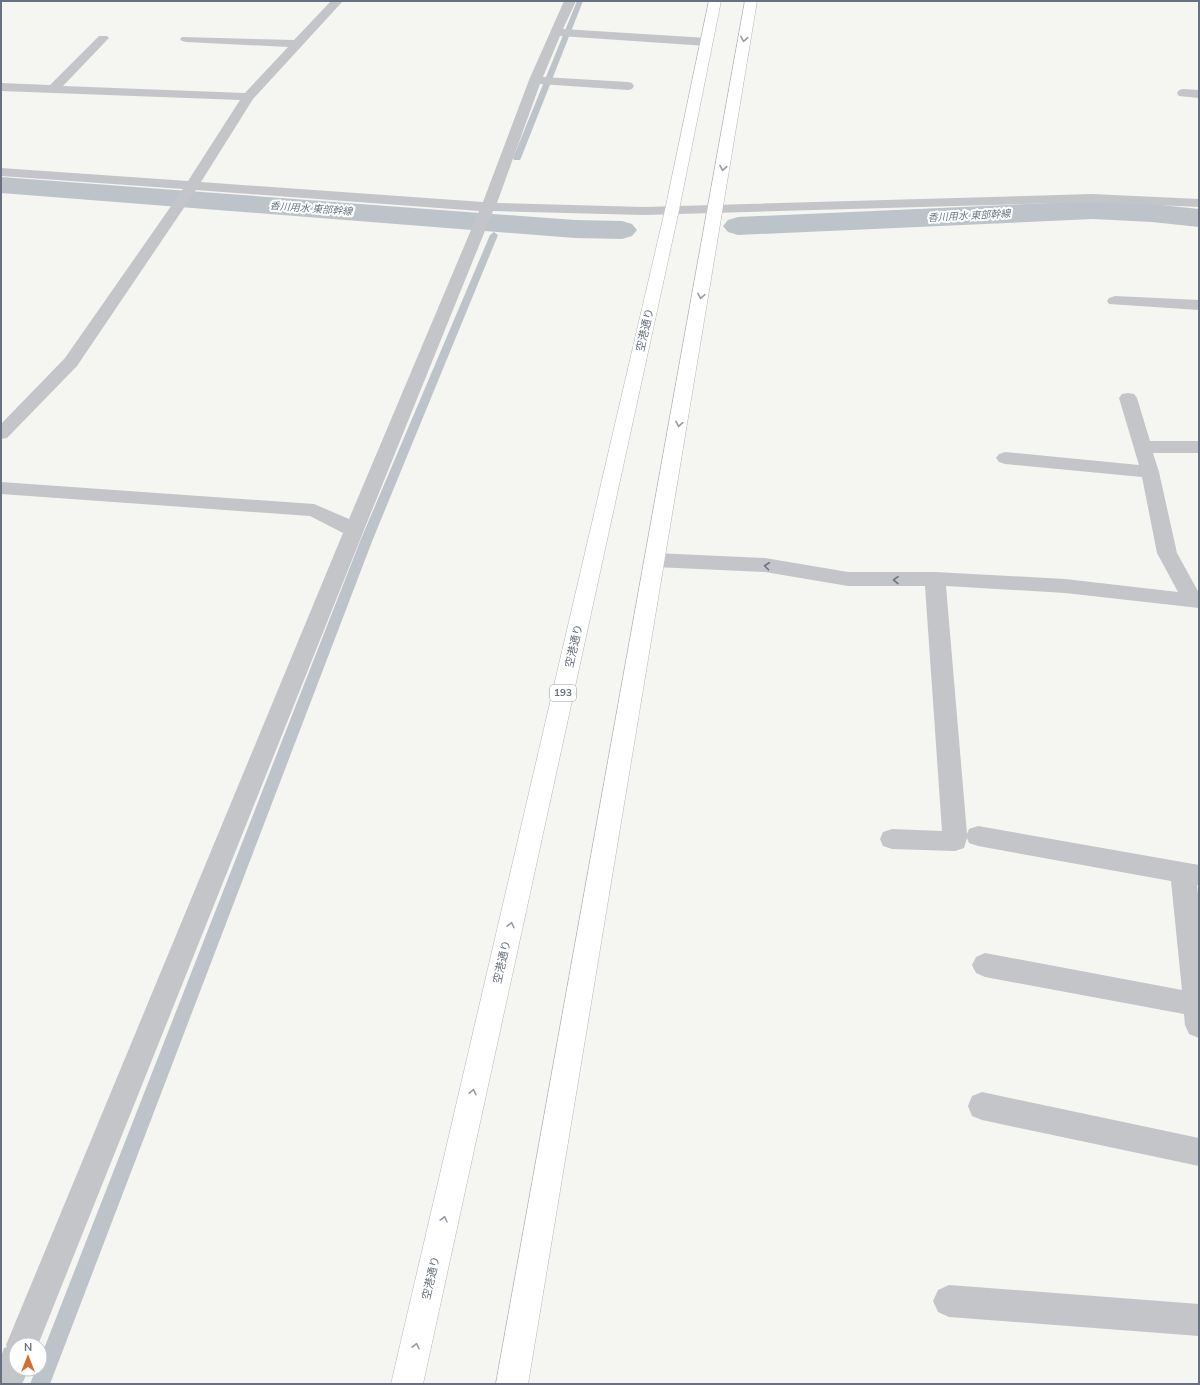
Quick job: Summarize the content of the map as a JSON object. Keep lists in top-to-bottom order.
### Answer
{
  "streets": {
    "highway": ["空港通り", "193"]
  },
  "water": ["香川用水 東部幹線"],
  "north": "top"
}
